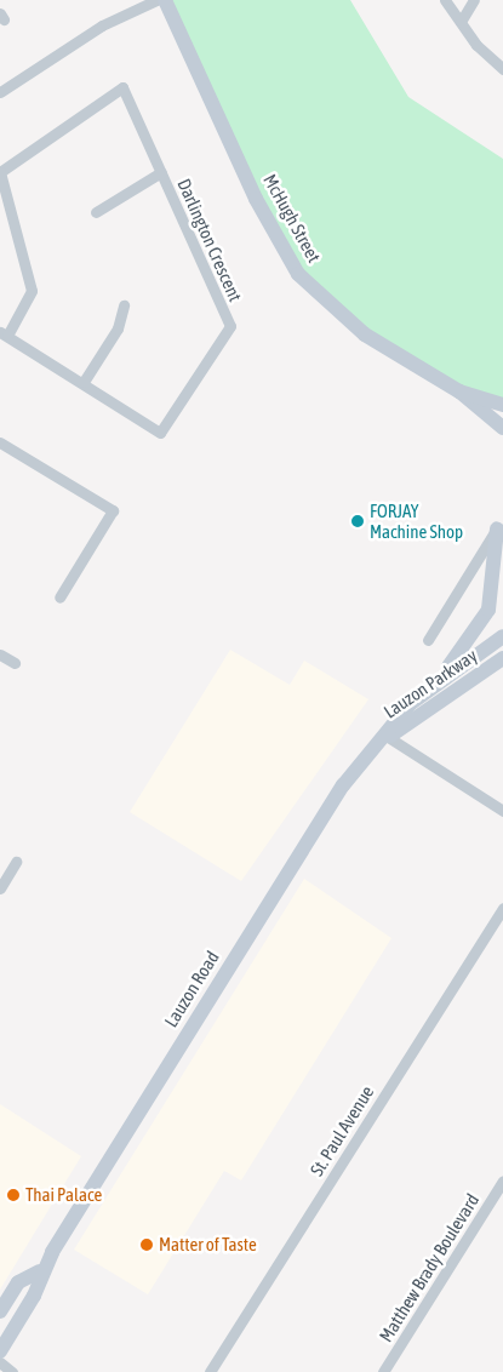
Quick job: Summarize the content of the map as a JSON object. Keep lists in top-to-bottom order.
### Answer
{
  "streets": {
    "main road": ["McHugh Street", "Lauzon Parkway", "Lauzon Road"],
    "street": ["Darlington Crescent", "St. Paul Avenue", "Matthew Brady Boulevard"]
  },
  "crossings": [
    ["Lauzon Parkway", "Lauzon Road"]
  ],
  "places": ["FORJAY Machine Shop", "Thai Palace", "Matter of Taste"]
}
